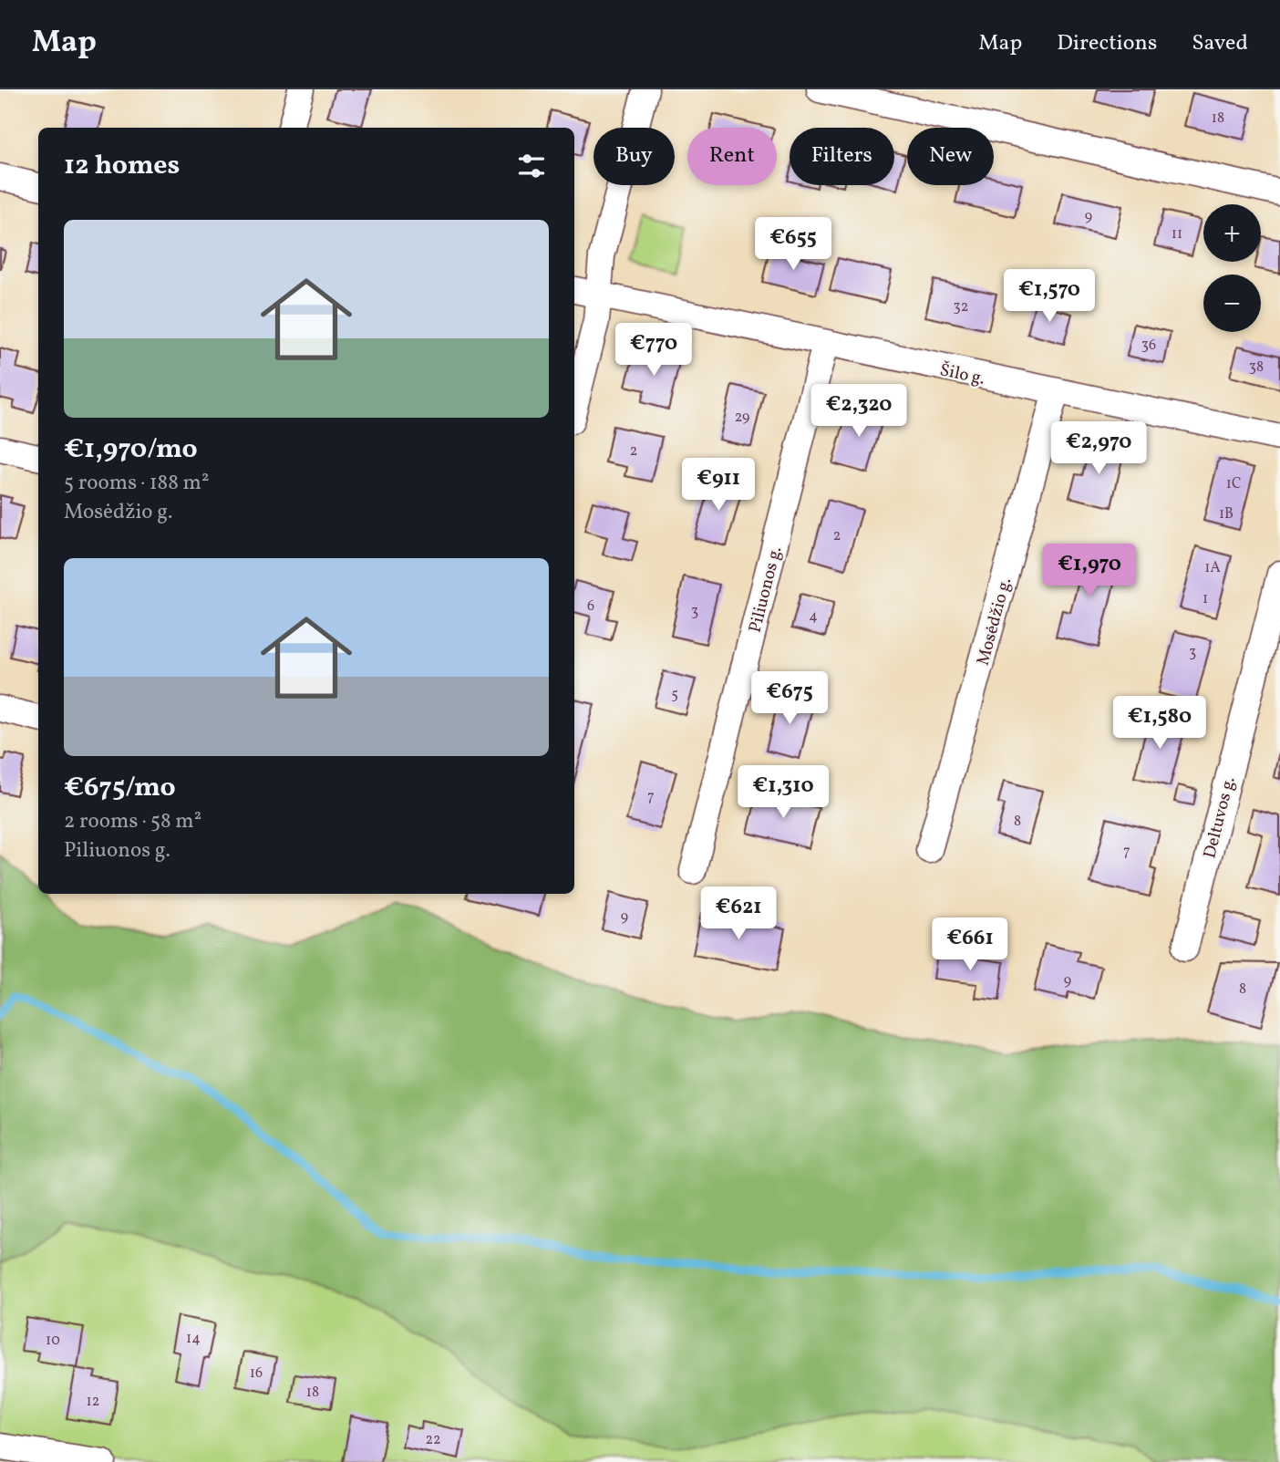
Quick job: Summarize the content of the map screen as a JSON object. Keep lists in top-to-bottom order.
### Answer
{
  "streets": {
    "street": [
      "Šilo g.",
      "Piliuonos g.",
      "Mosėdžio g.",
      "Deltuvos g."
    ]
  },
  "crossings": [
    ["Šilo g.", "Piliuonos g."],
    ["Šilo g.", "Mosėdžio g."]
  ],
  "house_numbers": [
    "18",
    "9",
    "11",
    "32",
    "36",
    "38",
    "29",
    "2",
    "1C",
    "1B",
    "2",
    "1A",
    "1",
    "6",
    "3",
    "4",
    "3",
    "5",
    "7",
    "8",
    "7",
    "9",
    "9",
    "8",
    "14",
    "10",
    "16",
    "18",
    "12",
    "22"
  ],
  "page": {
    "header": "Map",
    "nav": ["Map", "Directions", "Saved"],
    "chip": [
      "Buy",
      "Rent",
      "Filters",
      "New"
    ],
    "heading": "12 homes",
    "map_buttons": ["+", "−"],
    "list": [
      {
        "name": "€1,970/mo",
        "note": "5 rooms · 188 m² · Mosėdžio g."
      },
      {
        "name": "€675/mo",
        "note": "2 rooms · 58 m² · Piliuonos g."
      }
    ],
    "price": [
      "€655",
      "€1,570",
      "€770",
      "€2,320",
      "€2,970",
      "€911",
      "€1,970",
      "€675",
      "€1,580",
      "€1,310",
      "€621",
      "€661"
    ]
  }
}
